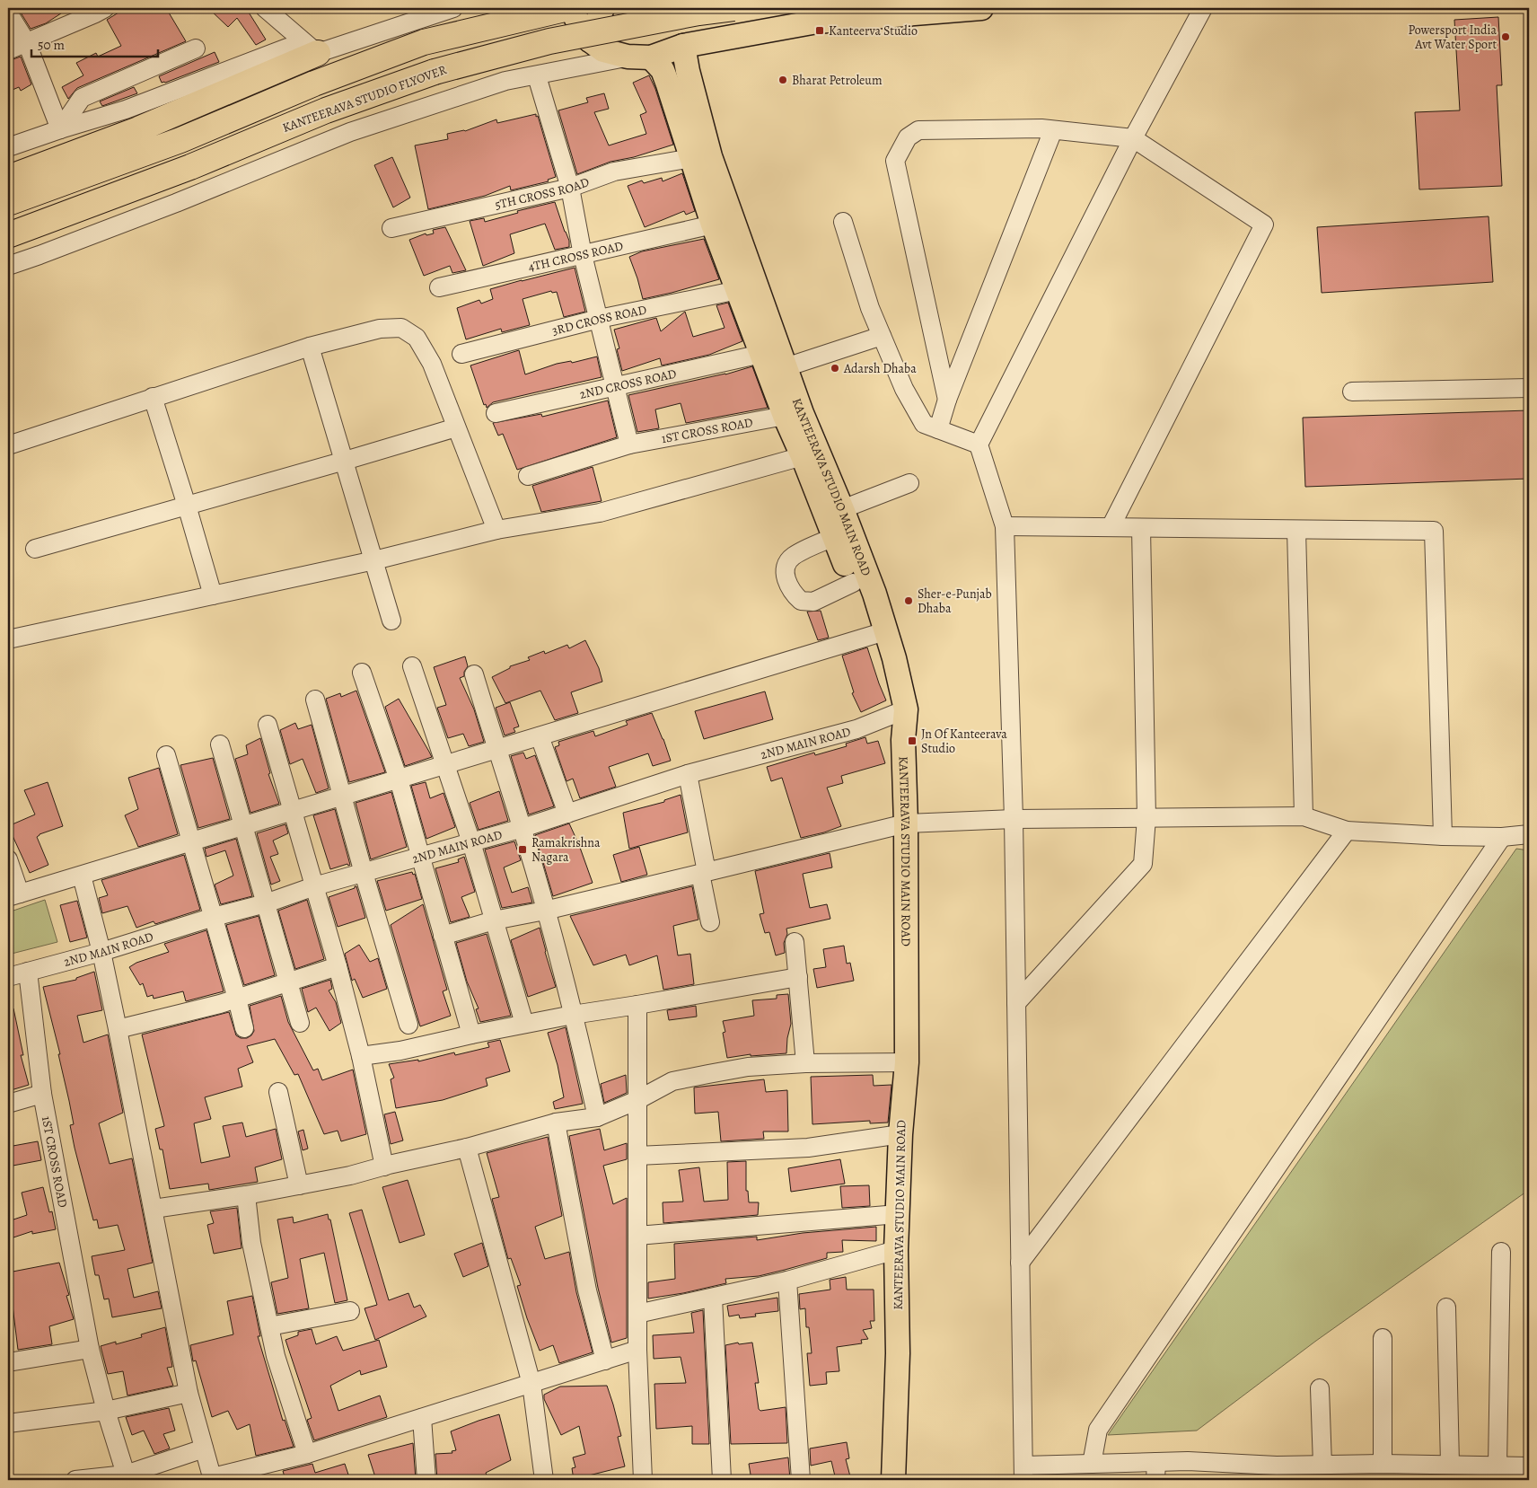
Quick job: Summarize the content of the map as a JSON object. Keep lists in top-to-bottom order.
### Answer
{
  "streets": {
    "highway": ["KANTEERAVA STUDIO FLYOVER"],
    "main road": ["KANTEERAVA STUDIO MAIN ROAD"],
    "street": [
      "5TH CROSS ROAD",
      "4TH CROSS ROAD",
      "3RD CROSS ROAD",
      "2ND CROSS ROAD",
      "1ST CROSS ROAD",
      "2ND MAIN ROAD"
    ]
  },
  "crossings": [
    ["1ST CROSS ROAD", "2ND MAIN ROAD"],
    ["KANTEERAVA STUDIO MAIN ROAD", "2ND MAIN ROAD"]
  ],
  "places": {
    "transit": ["Kanteerva Studio", "Jn Of Kanteerava Studio", "Ramakrishna Nagara"],
    "other": [
      "Powersport India Avt Water Sport",
      "Bharat Petroleum",
      "Adarsh Dhaba",
      "Sher-e-Punjab Dhaba"
    ]
  },
  "scale_bar": "50 m"
}
